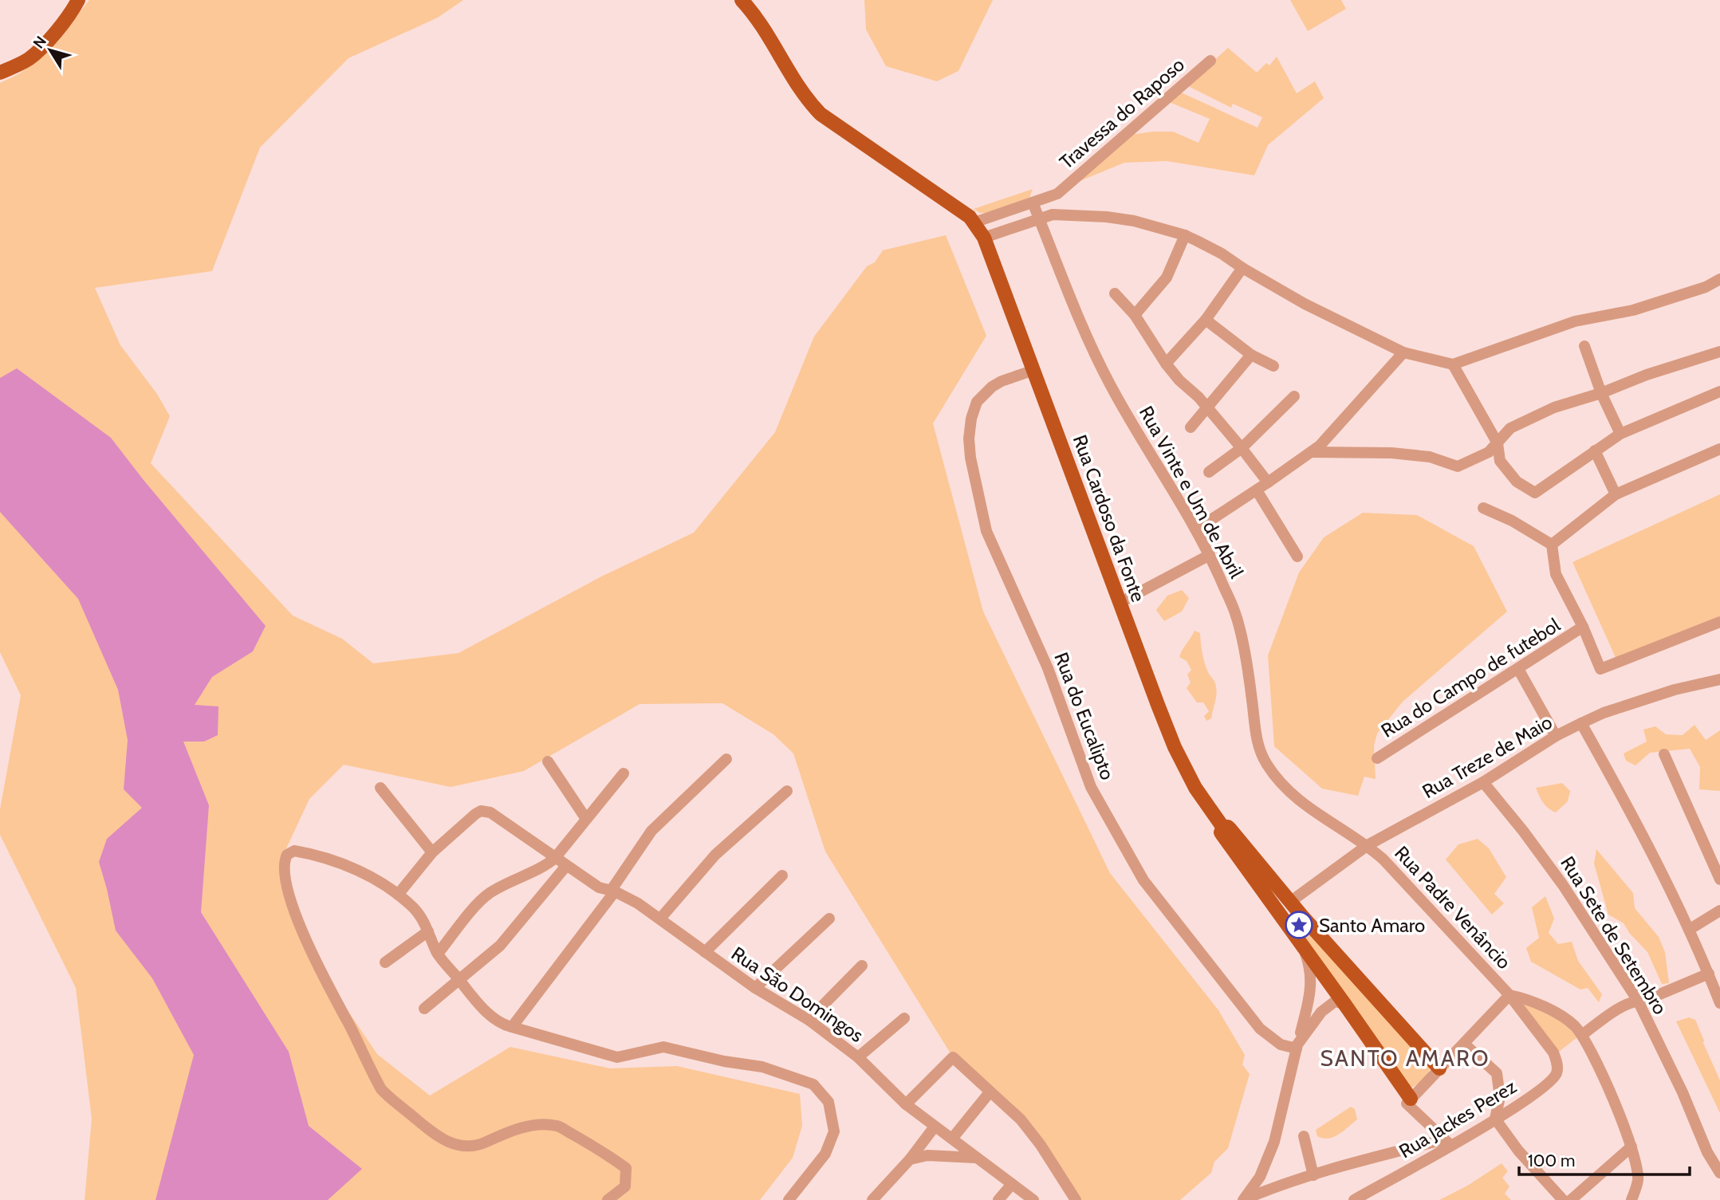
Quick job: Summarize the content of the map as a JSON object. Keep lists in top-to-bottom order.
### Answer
{
  "streets": {
    "main road": ["Rua Cardoso da Fonte"],
    "street": [
      "Travessa do Raposo",
      "Rua Vinte e Um de Abril",
      "Rua do Campo de futebol",
      "Rua do Eucalipto",
      "Rua Treze de Maio",
      "Rua Padre Venâncio",
      "Rua Sete de Setembro",
      "Rua São Domingos",
      "Rua Jackes Perez"
    ]
  },
  "crossings": [
    ["Travessa do Raposo", "Rua Vinte e Um de Abril"],
    ["Rua Vinte e Um de Abril", "Rua Treze de Maio"],
    ["Rua Vinte e Um de Abril", "Rua Padre Venâncio"],
    ["Rua Cardoso da Fonte", "Rua do Eucalipto"],
    ["Rua Cardoso da Fonte", "Rua Treze de Maio"],
    ["Rua Cardoso da Fonte", "Rua Jackes Perez"],
    ["Rua Treze de Maio", "Rua Padre Venâncio"],
    ["Rua Treze de Maio", "Rua Sete de Setembro"],
    ["Rua Padre Venâncio", "Rua Jackes Perez"]
  ],
  "districts": ["SANTO AMARO"],
  "places": {
    "place": ["Santo Amaro"]
  },
  "scale_bar": "100 m",
  "north": "top left"
}
